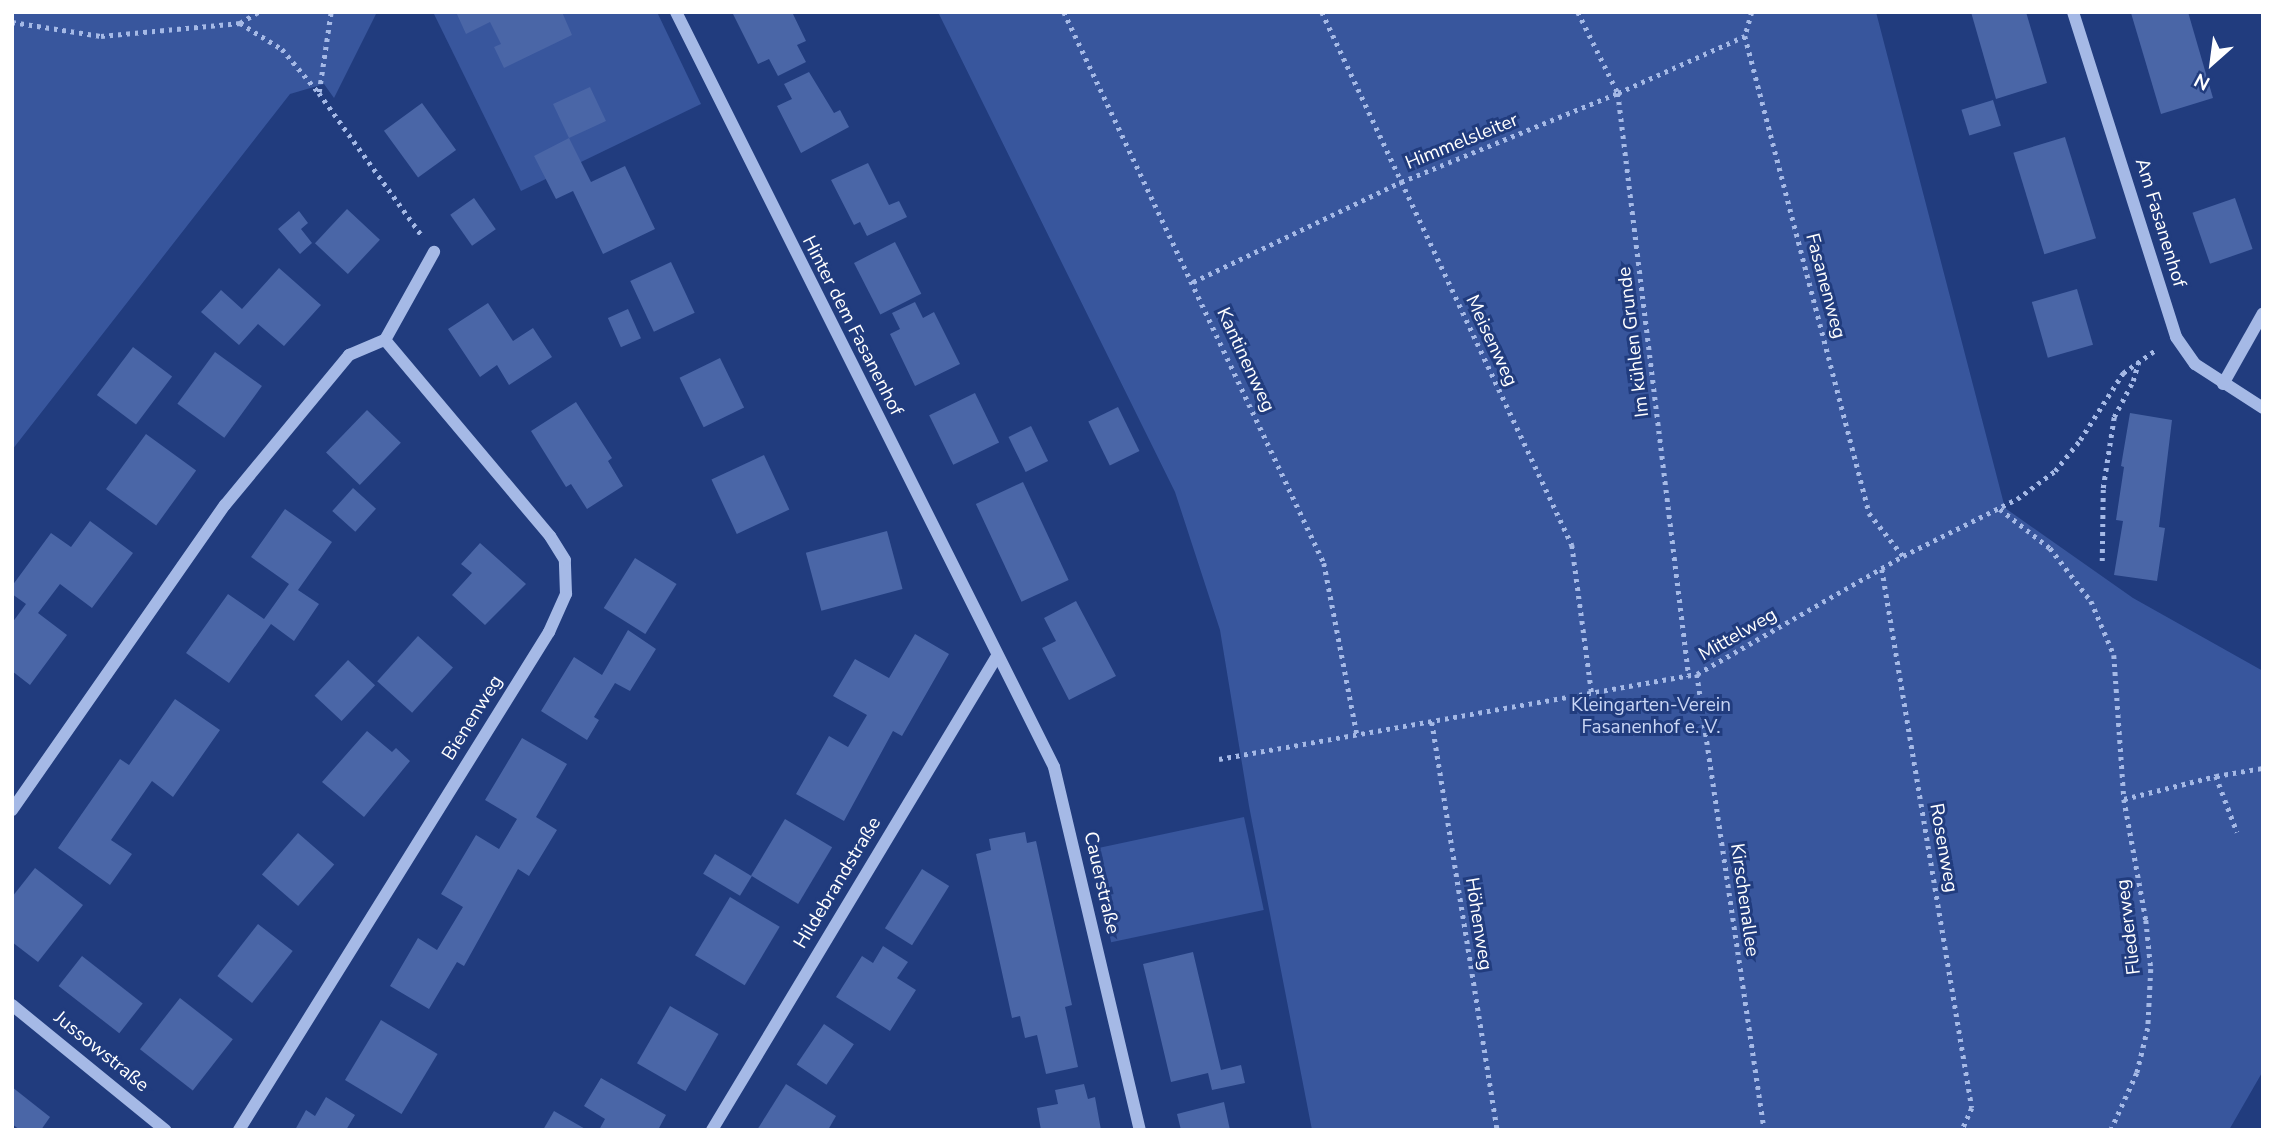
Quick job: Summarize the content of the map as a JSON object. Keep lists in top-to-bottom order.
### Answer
{
  "streets": {
    "street": [
      "Am Fasanenhof",
      "Hinter dem Fasanenhof",
      "Bienenweg",
      "Hildebrandstraße",
      "Cauerstraße",
      "Jussowstraße"
    ],
    "path": [
      "Himmelsleiter",
      "Fasanenweg",
      "Meisenweg",
      "Im kühlen Grunde",
      "Kantinenweg",
      "Mittelweg",
      "Rosenweg",
      "Kirschenallee",
      "Höhenweg",
      "Fliederweg"
    ]
  },
  "crossings": [
    ["Himmelsleiter", "Fasanenweg"],
    ["Himmelsleiter", "Meisenweg"],
    ["Himmelsleiter", "Im kühlen Grunde"],
    ["Himmelsleiter", "Kantinenweg"],
    ["Am Fasanenhof", "Mittelweg"],
    ["Fasanenweg", "Mittelweg"],
    ["Hinter dem Fasanenhof", "Hildebrandstraße"],
    ["Hinter dem Fasanenhof", "Cauerstraße"],
    ["Meisenweg", "Mittelweg"],
    ["Im kühlen Grunde", "Mittelweg"],
    ["Kantinenweg", "Mittelweg"],
    ["Mittelweg", "Rosenweg"],
    ["Mittelweg", "Kirschenallee"],
    ["Mittelweg", "Höhenweg"],
    ["Mittelweg", "Fliederweg"],
    ["Hildebrandstraße", "Cauerstraße"]
  ],
  "parks": ["Kleingarten-Verein Fasanenhof e. V."],
  "north": "bottom left"
}
